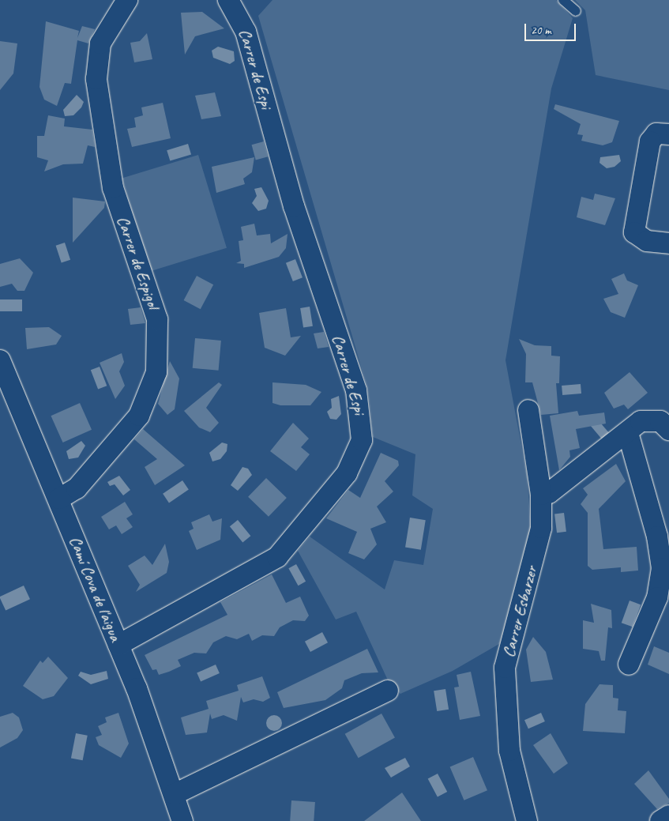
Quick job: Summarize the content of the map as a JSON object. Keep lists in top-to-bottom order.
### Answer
{
  "streets": {
    "street": [
      "Carrer de Espi",
      "Carrer de Espigol",
      "Camí Cova de l'aigua",
      "Carrer Esbarzer"
    ]
  },
  "crossings": [
    ["Carrer de Espi", "Camí Cova de l'aigua"],
    ["Carrer de Espigol", "Camí Cova de l'aigua"]
  ],
  "scale_bar": "20 m"
}
